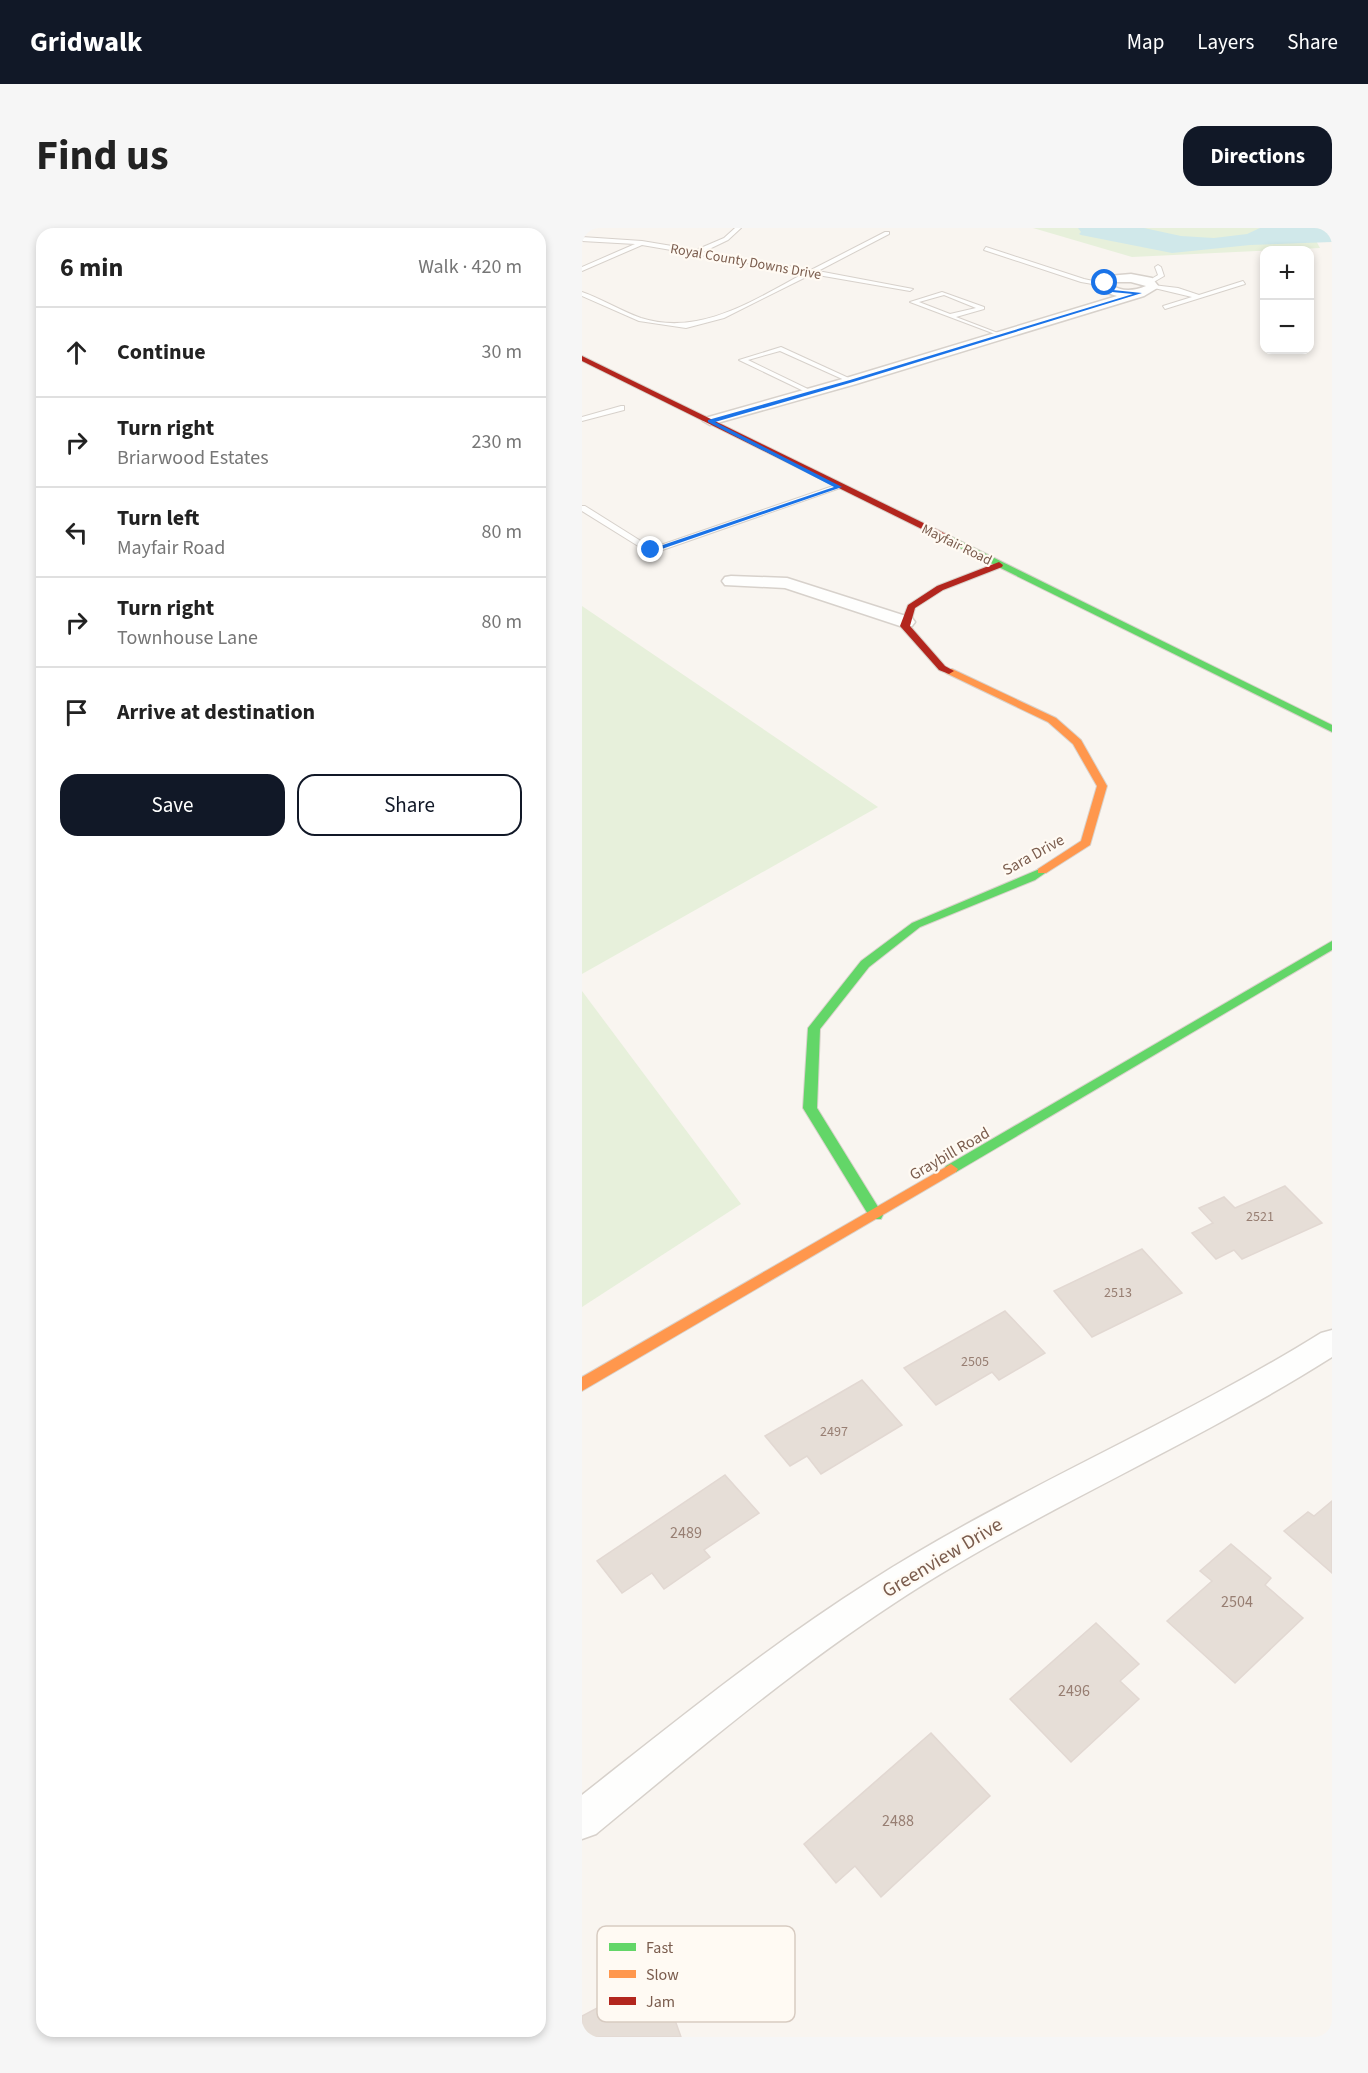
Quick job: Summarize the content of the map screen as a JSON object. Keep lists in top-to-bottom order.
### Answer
{
  "streets": {
    "street": [
      "Mayfair Road",
      "Sara Drive",
      "Graybill Road",
      "Greenview Drive"
    ],
    "lane": ["Royal County Downs Drive"]
  },
  "crossings": [
    ["Sara Drive", "Graybill Road"]
  ],
  "house_numbers": [
    "2521",
    "2513",
    "2505",
    "2497",
    "2489",
    "2504",
    "2496",
    "2488"
  ],
  "legend": ["Fast", "Slow", "Jam"],
  "page": {
    "header": "Gridwalk",
    "nav": ["Map", "Layers", "Share"],
    "title": "Find us",
    "buttons": [
      "Directions",
      ["Save", "Share"]
    ],
    "heading": ["6 min", "Walk · 420 m"],
    "map_buttons": ["+", "−"],
    "list": [
      ["Continue", "30 m"],
      ["Turn right", "Briarwood Estates", "230 m"],
      ["Turn left", "Mayfair Road", "80 m"],
      ["Turn right", "Townhouse Lane", "80 m"],
      "Arrive at destination"
    ]
  }
}
